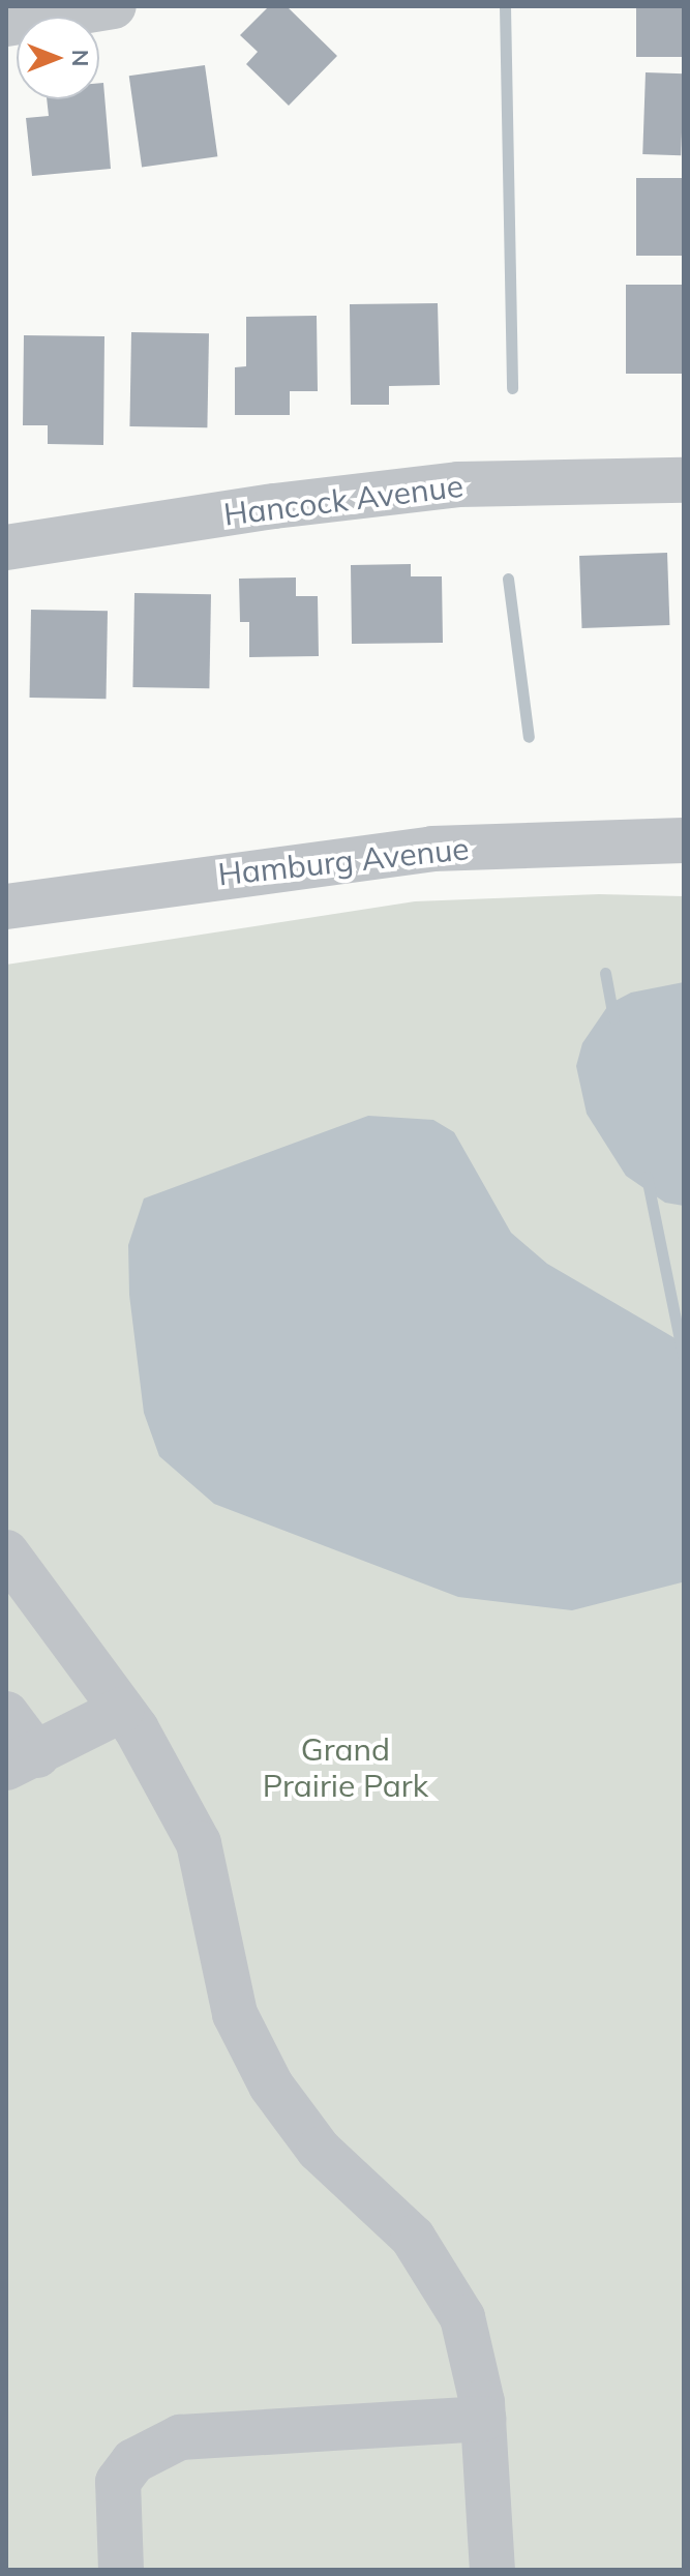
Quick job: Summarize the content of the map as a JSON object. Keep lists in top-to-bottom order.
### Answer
{
  "streets": {
    "street": ["Hancock Avenue", "Hamburg Avenue"]
  },
  "parks": ["Grand Prairie Park"],
  "north": "right"
}
